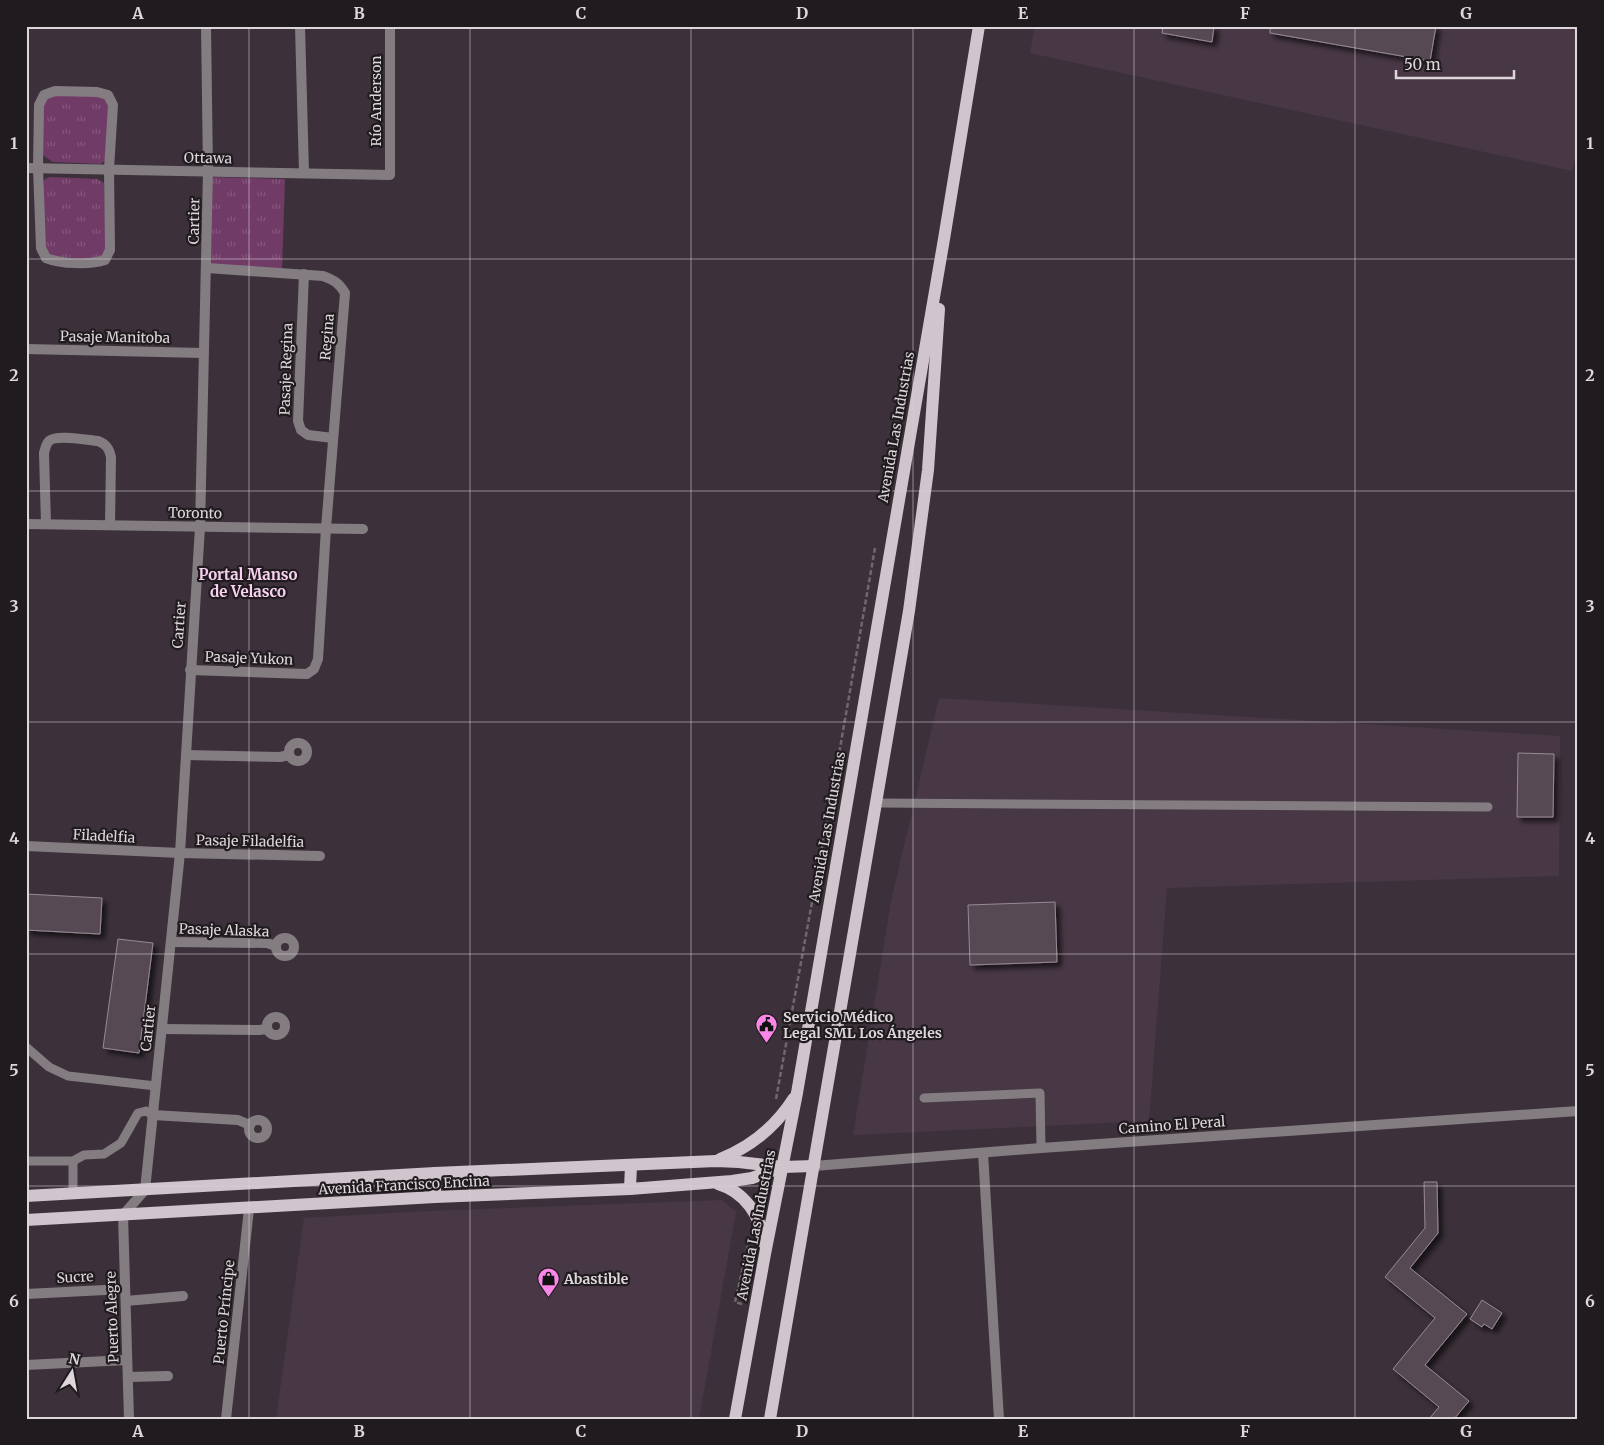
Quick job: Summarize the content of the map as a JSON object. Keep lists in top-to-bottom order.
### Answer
{
  "streets": {
    "main road": ["Avenida Las Industrias", "Avenida Francisco Encina"],
    "street": [
      "Río Anderson",
      "Ottawa",
      "Cartier",
      "Pasaje Manitoba",
      "Regina",
      "Pasaje Regina",
      "Toronto",
      "Pasaje Yukon",
      "Filadelfia",
      "Pasaje Filadelfia",
      "Pasaje Alaska",
      "Camino El Peral",
      "Sucre",
      "Puerto Príncipe",
      "Puerto Alegre"
    ]
  },
  "crossings": [
    ["Río Anderson", "Ottawa"],
    ["Ottawa", "Cartier"],
    ["Cartier", "Pasaje Manitoba"],
    ["Cartier", "Regina"],
    ["Cartier", "Toronto"],
    ["Cartier", "Pasaje Yukon"],
    ["Cartier", "Filadelfia"],
    ["Cartier", "Pasaje Filadelfia"],
    ["Cartier", "Pasaje Alaska"],
    ["Cartier", "Avenida Francisco Encina"],
    ["Regina", "Pasaje Regina"],
    ["Regina", "Toronto"],
    ["Regina", "Pasaje Yukon"],
    ["Avenida Las Industrias", "Camino El Peral"],
    ["Avenida Las Industrias", "Avenida Francisco Encina"],
    ["Toronto", "Pasaje Yukon"],
    ["Filadelfia", "Pasaje Filadelfia"],
    ["Camino El Peral", "Avenida Francisco Encina"],
    ["Avenida Francisco Encina", "Puerto Príncipe"],
    ["Avenida Francisco Encina", "Puerto Alegre"],
    ["Sucre", "Puerto Alegre"]
  ],
  "districts": ["Portal Manso de Velasco"],
  "places": {
    "public building": ["Servicio Médico Legal SML Los Ángeles"],
    "shop": ["Abastible"]
  },
  "scale_bar": "50 m",
  "north": "top",
  "grid": {
    "columns": [
      "A",
      "B",
      "C",
      "D",
      "E",
      "F",
      "G"
    ],
    "rows": [
      "1",
      "2",
      "3",
      "4",
      "5",
      "6"
    ]
  }
}
